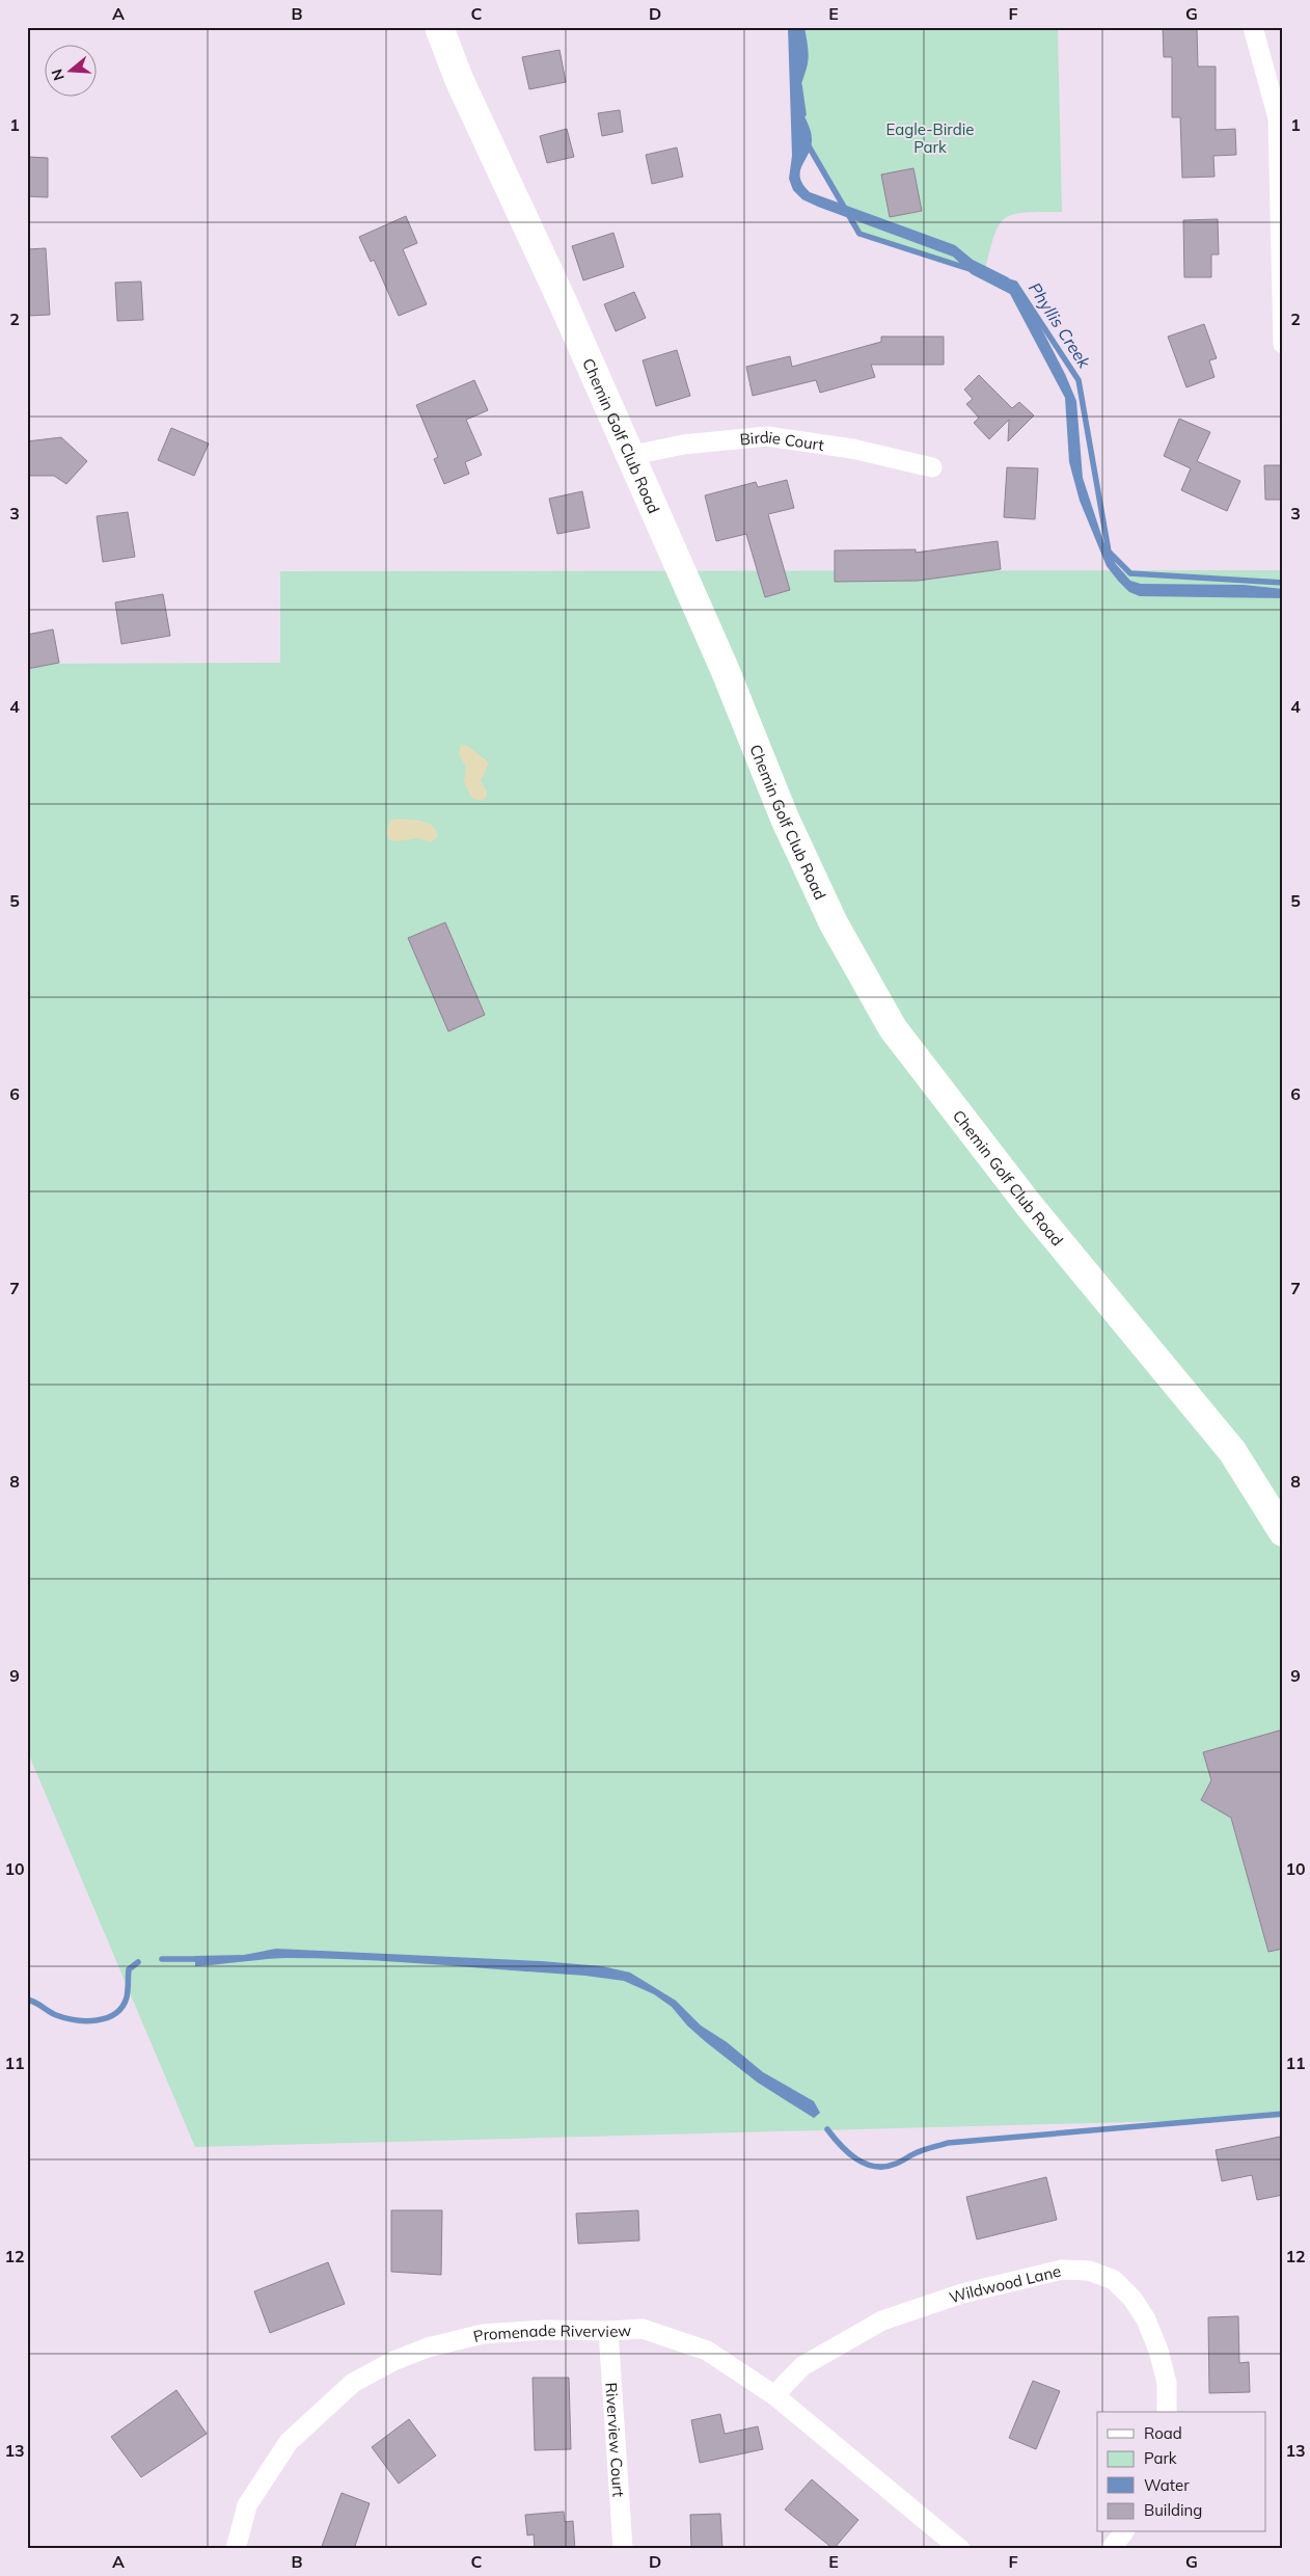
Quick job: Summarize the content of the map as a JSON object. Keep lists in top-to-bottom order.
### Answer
{
  "streets": {
    "street": [
      "Chemin Golf Club Road",
      "Birdie Court",
      "Wildwood Lane",
      "Promenade Riverview",
      "Riverview Court"
    ]
  },
  "crossings": [
    ["Chemin Golf Club Road", "Birdie Court"],
    ["Wildwood Lane", "Promenade Riverview"],
    ["Promenade Riverview", "Riverview Court"]
  ],
  "water": ["Phyllis Creek"],
  "parks": ["Eagle-Birdie Park"],
  "legend": [
    "Road",
    "Park",
    "Water",
    "Building"
  ],
  "north": "left",
  "grid": {
    "columns": [
      "A",
      "B",
      "C",
      "D",
      "E",
      "F",
      "G"
    ],
    "rows": [
      "1",
      "2",
      "3",
      "4",
      "5",
      "6",
      "7",
      "8",
      "9",
      "10",
      "11",
      "12",
      "13"
    ]
  }
}
